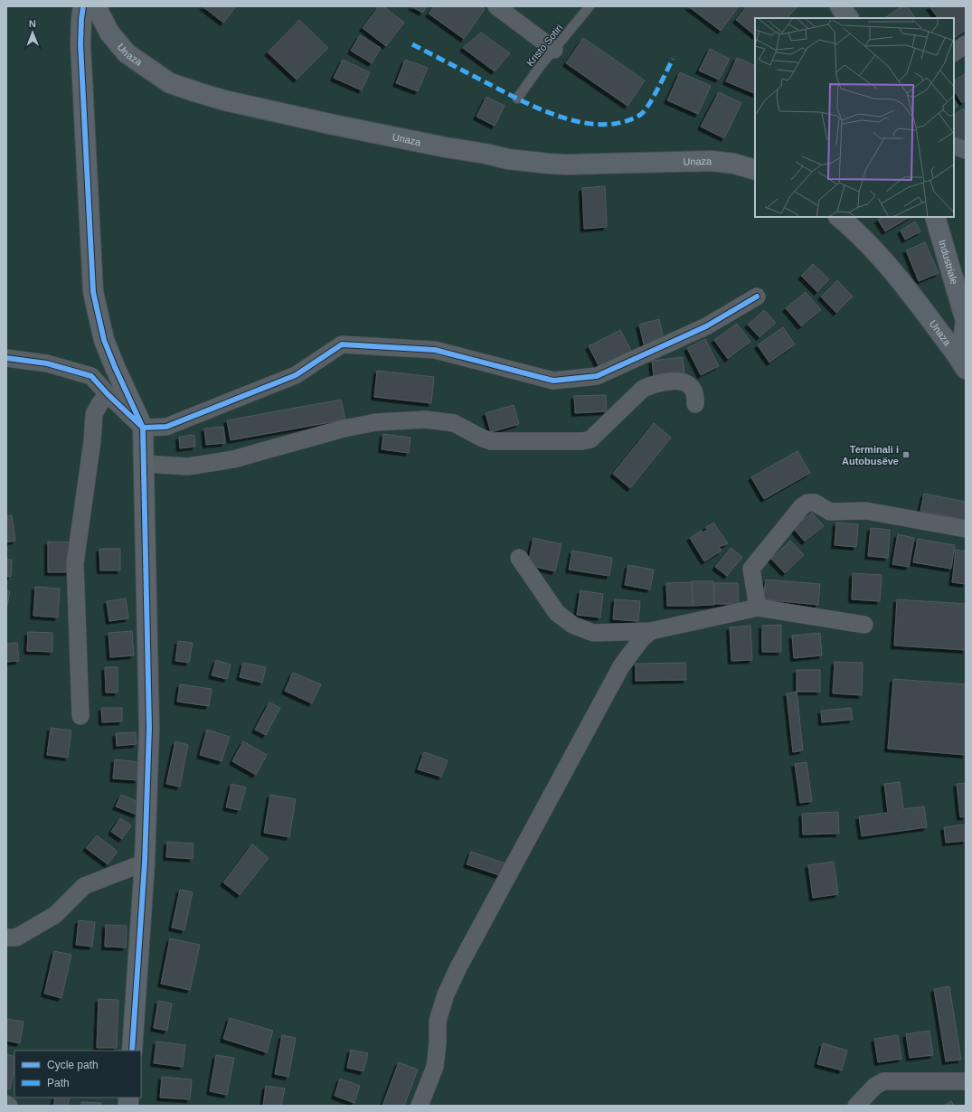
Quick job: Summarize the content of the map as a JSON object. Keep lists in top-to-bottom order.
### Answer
{
  "streets": {
    "street": ["Unaza", "Industriale"],
    "lane": ["Kristo Sotiri"]
  },
  "crossings": [
    ["Unaza", "Industriale"]
  ],
  "places": {
    "transit": ["Terminali i Autobusëve"]
  },
  "legend": ["Cycle path", "Path"],
  "north": "top"
}
